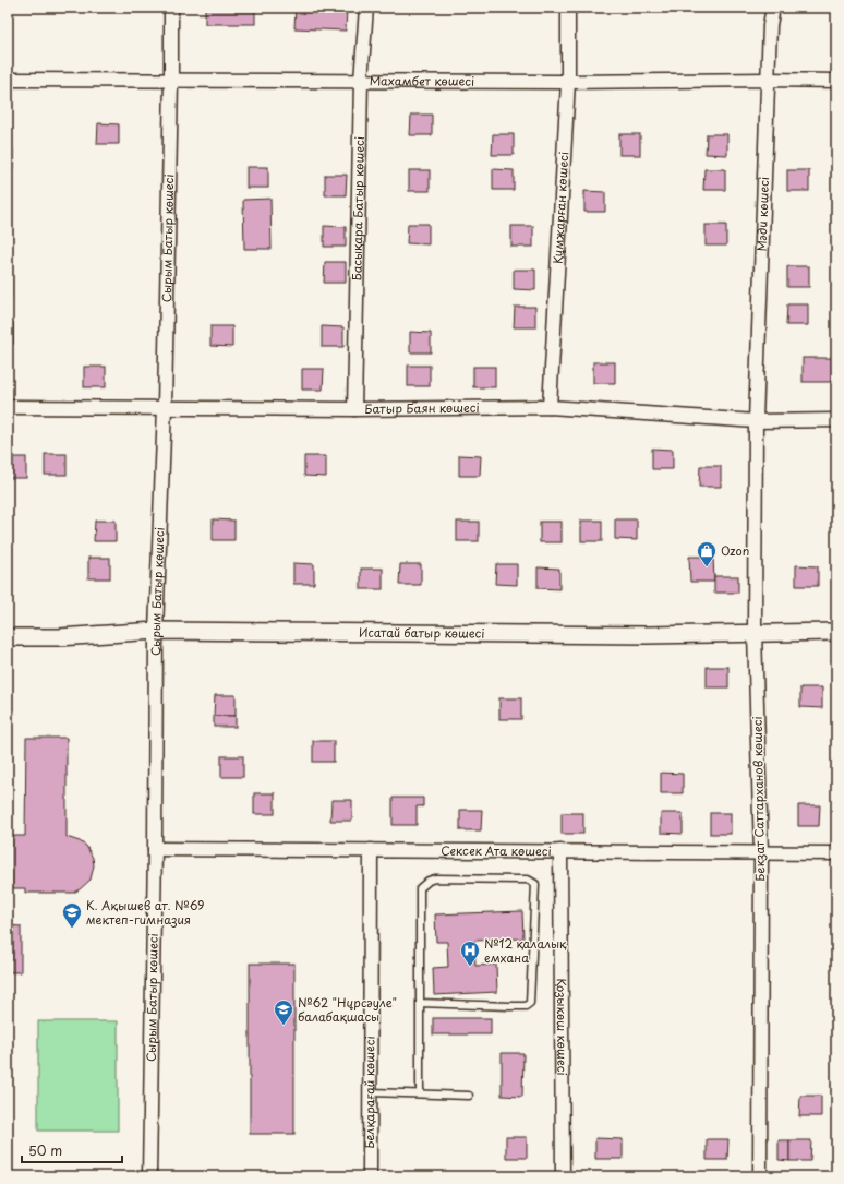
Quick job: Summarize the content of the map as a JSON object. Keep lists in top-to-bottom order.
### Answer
{
  "streets": {
    "street": [
      "Махамбет көшесі",
      "Құмжарған көшесі",
      "Басықара Батыр көшесі",
      "Мәди көшесі",
      "Сырым Батыр көшесі",
      "Батыр Баян көшесі",
      "Исатай батыр көшесі",
      "Бекзат Саттарханов көшесі",
      "Сексек Ата көшесі",
      "Қозыкөш көшесі",
      "Белқарағай көшесі"
    ]
  },
  "crossings": [
    ["Махамбет көшесі", "Құмжарған көшесі"],
    ["Махамбет көшесі", "Басықара Батыр көшесі"],
    ["Махамбет көшесі", "Мәди көшесі"],
    ["Махамбет көшесі", "Сырым Батыр көшесі"],
    ["Құмжарған көшесі", "Батыр Баян көшесі"],
    ["Басықара Батыр көшесі", "Батыр Баян көшесі"],
    ["Мәди көшесі", "Батыр Баян көшесі"],
    ["Мәди көшесі", "Бекзат Саттарханов көшесі"],
    ["Сырым Батыр көшесі", "Батыр Баян көшесі"],
    ["Сырым Батыр көшесі", "Исатай батыр көшесі"],
    ["Сырым Батыр көшесі", "Сексек Ата көшесі"],
    ["Батыр Баян көшесі", "Бекзат Саттарханов көшесі"],
    ["Исатай батыр көшесі", "Бекзат Саттарханов көшесі"],
    ["Бекзат Саттарханов көшесі", "Сексек Ата көшесі"],
    ["Сексек Ата көшесі", "Қозыкөш көшесі"],
    ["Сексек Ата көшесі", "Белқарағай көшесі"]
  ],
  "places": {
    "shop": ["Ozon"],
    "school or university": ["К. Ақышев ат. №69 мектеп-гимназия", "№62 \"Нұрсәуле\" балабақшасы"],
    "hospital": ["№12 қалалық емхана"]
  },
  "scale_bar": "50 m"
}
